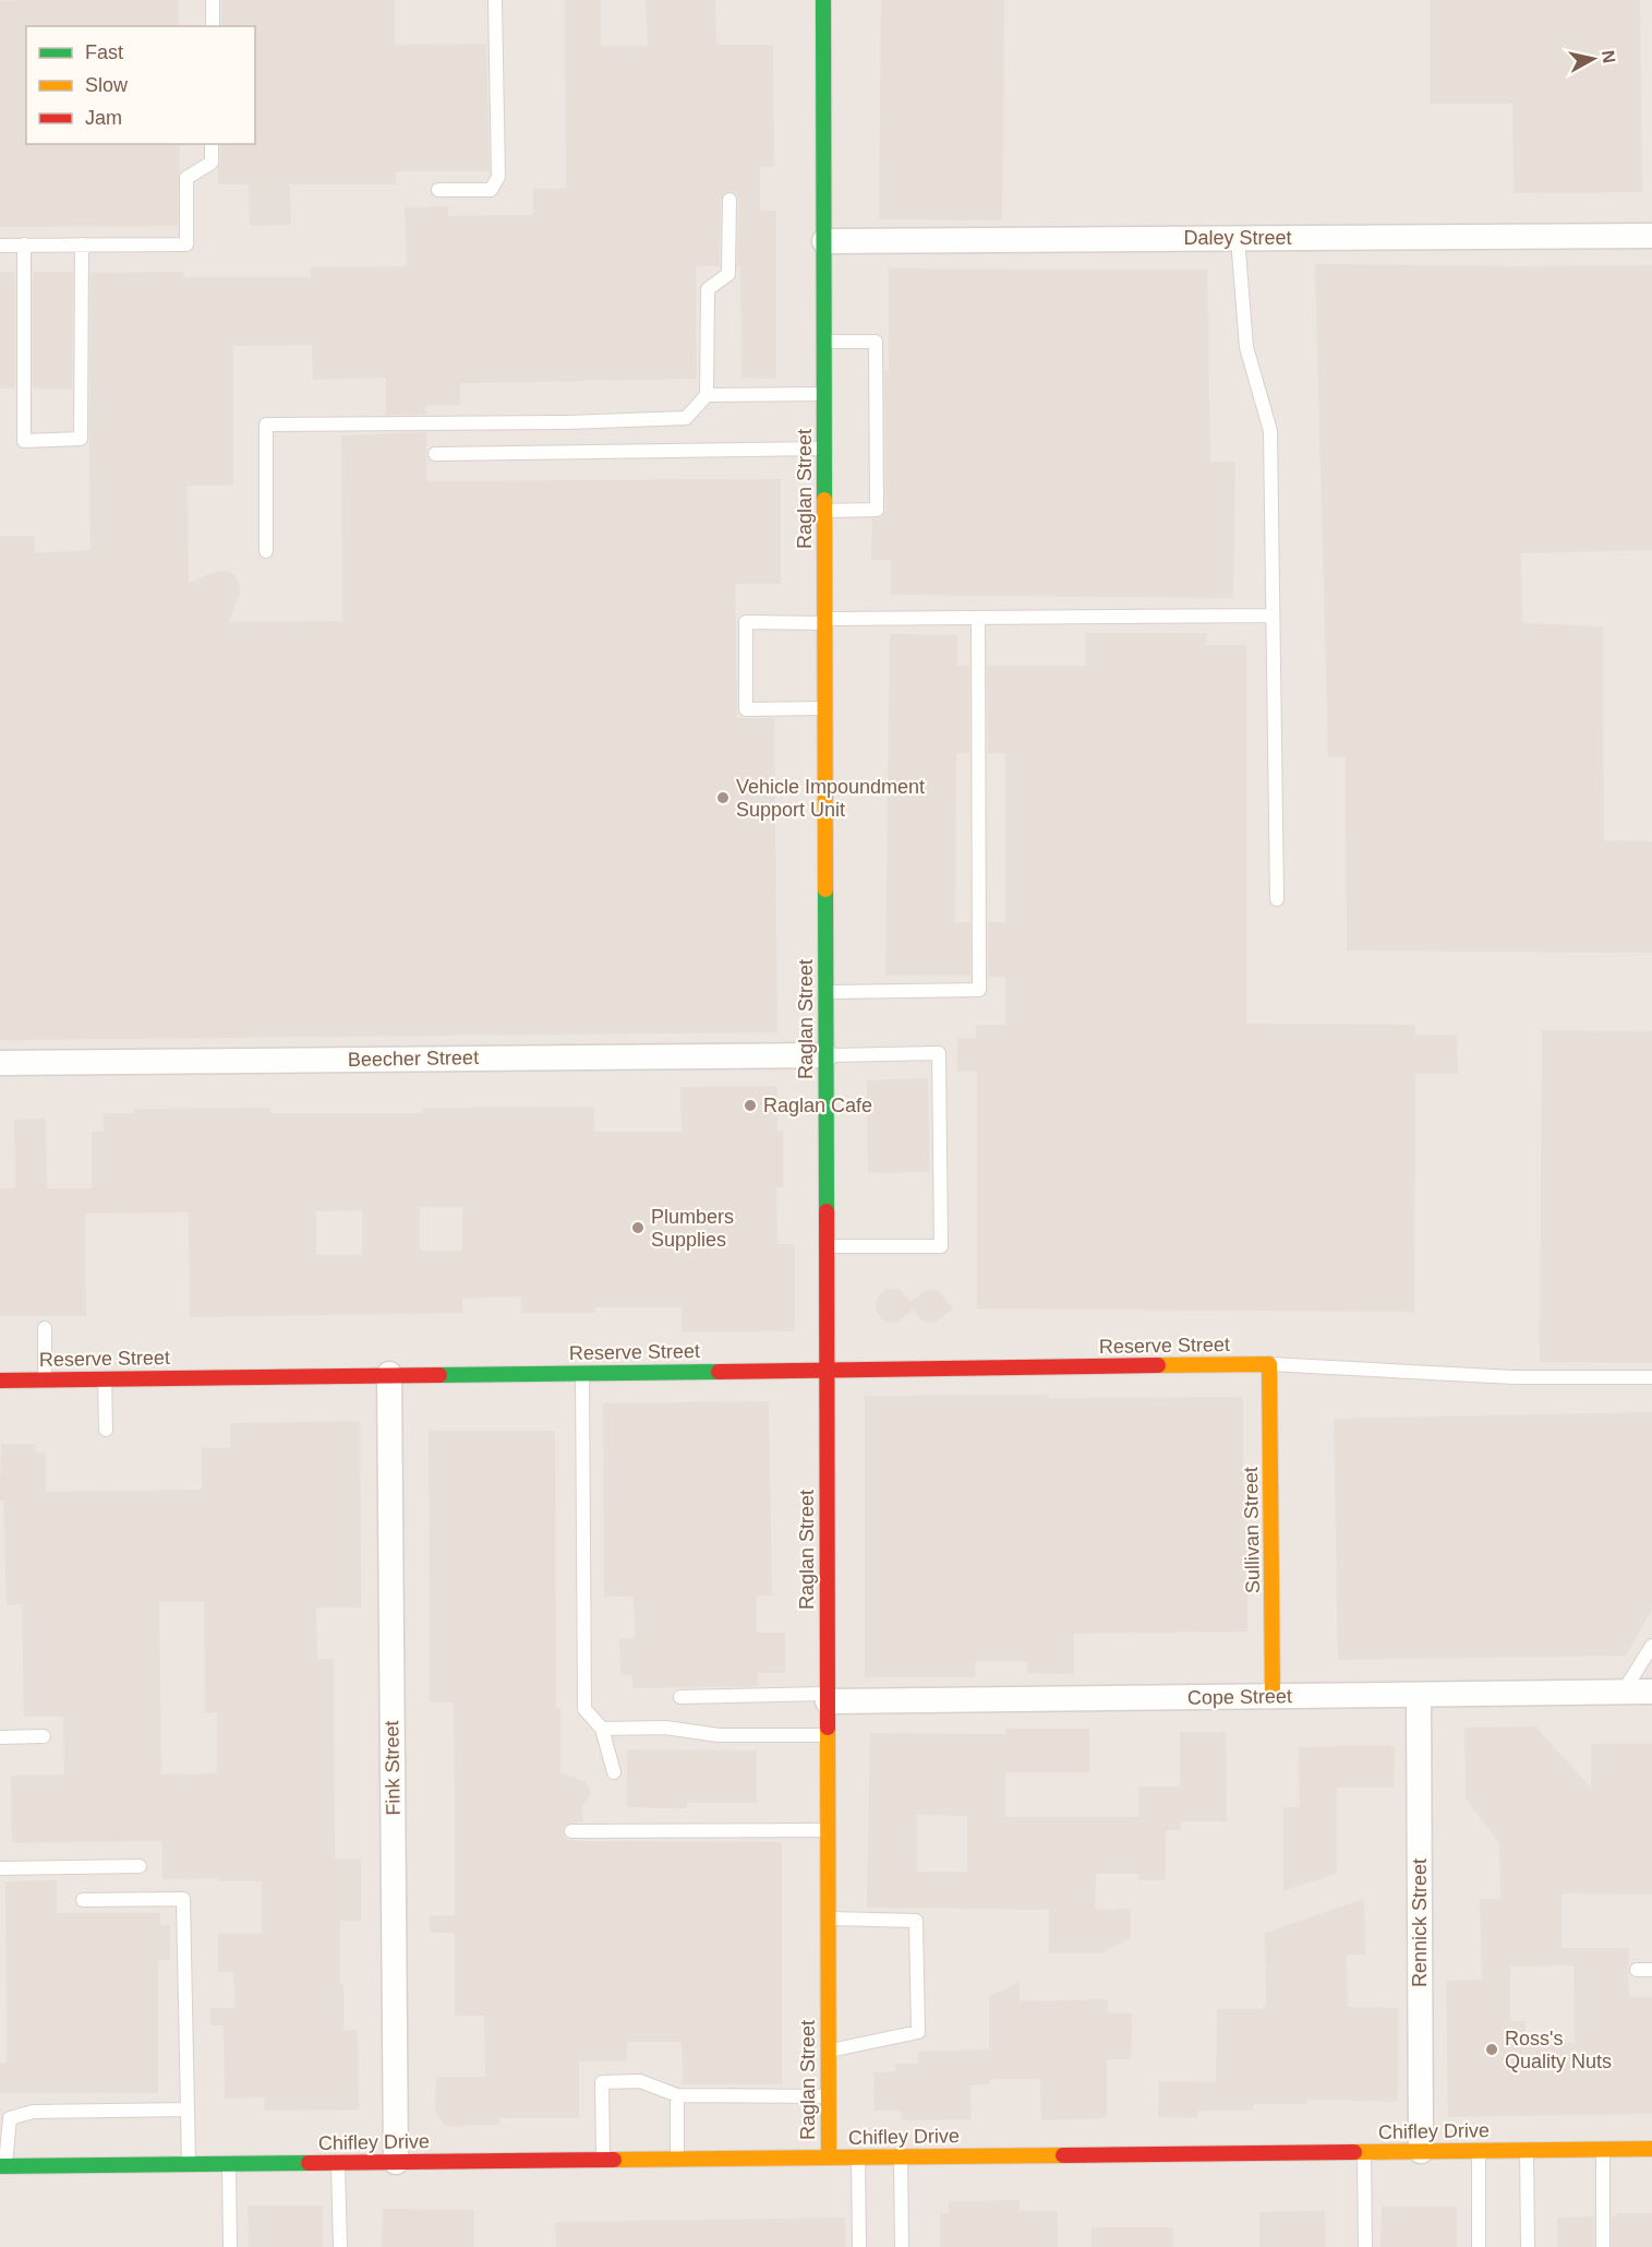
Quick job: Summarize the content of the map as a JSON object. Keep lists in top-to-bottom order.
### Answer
{
  "streets": {
    "street": [
      "Daley Street",
      "Raglan Street",
      "Beecher Street",
      "Reserve Street",
      "Sullivan Street",
      "Cope Street",
      "Fink Street",
      "Rennick Street",
      "Chifley Drive"
    ]
  },
  "crossings": [
    ["Daley Street", "Raglan Street"],
    ["Raglan Street", "Beecher Street"],
    ["Raglan Street", "Reserve Street"],
    ["Raglan Street", "Cope Street"],
    ["Raglan Street", "Chifley Drive"],
    ["Reserve Street", "Sullivan Street"],
    ["Reserve Street", "Fink Street"],
    ["Sullivan Street", "Cope Street"],
    ["Cope Street", "Rennick Street"],
    ["Fink Street", "Chifley Drive"],
    ["Rennick Street", "Chifley Drive"]
  ],
  "places": [
    "Vehicle Impoundment Support Unit",
    "Raglan Cafe",
    "Plumbers Supplies",
    "Ross's Quality Nuts"
  ],
  "legend": ["Fast", "Slow", "Jam"],
  "north": "right"
}
